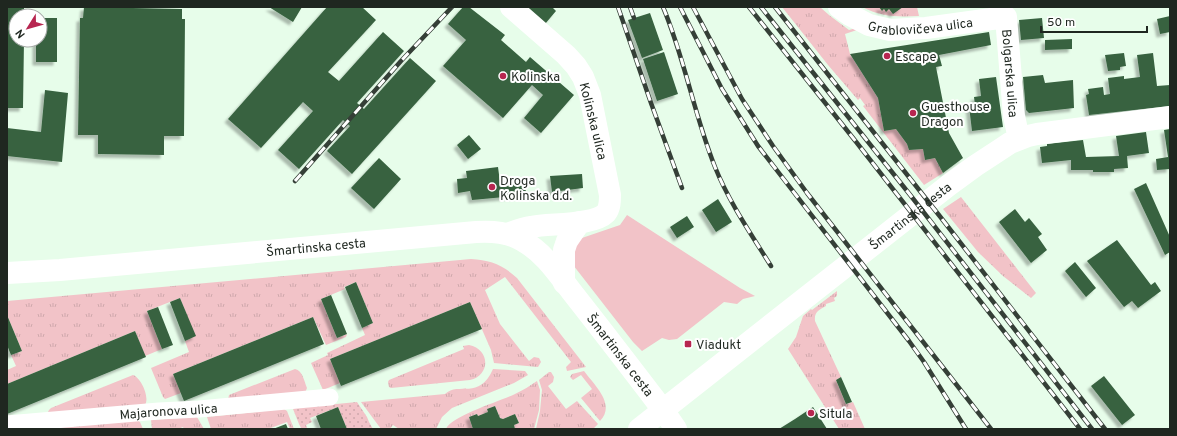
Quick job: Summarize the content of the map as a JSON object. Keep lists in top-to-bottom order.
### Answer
{
  "streets": {
    "main road": [
      "Grablovičeva ulica",
      "Bolgarska ulica",
      "Kolinska ulica",
      "Šmartinska cesta"
    ],
    "street": ["Majaronova ulica"]
  },
  "crossings": [
    ["Grablovičeva ulica", "Bolgarska ulica"],
    ["Bolgarska ulica", "Šmartinska cesta"],
    ["Kolinska ulica", "Šmartinska cesta"]
  ],
  "places": {
    "other": [
      "Escape",
      "Kolinska",
      "Guesthouse Dragon",
      "Droga Kolinska d.d.",
      "Situla"
    ],
    "transit": ["Viadukt"]
  },
  "scale_bar": "50 m",
  "north": "bottom left"
}
